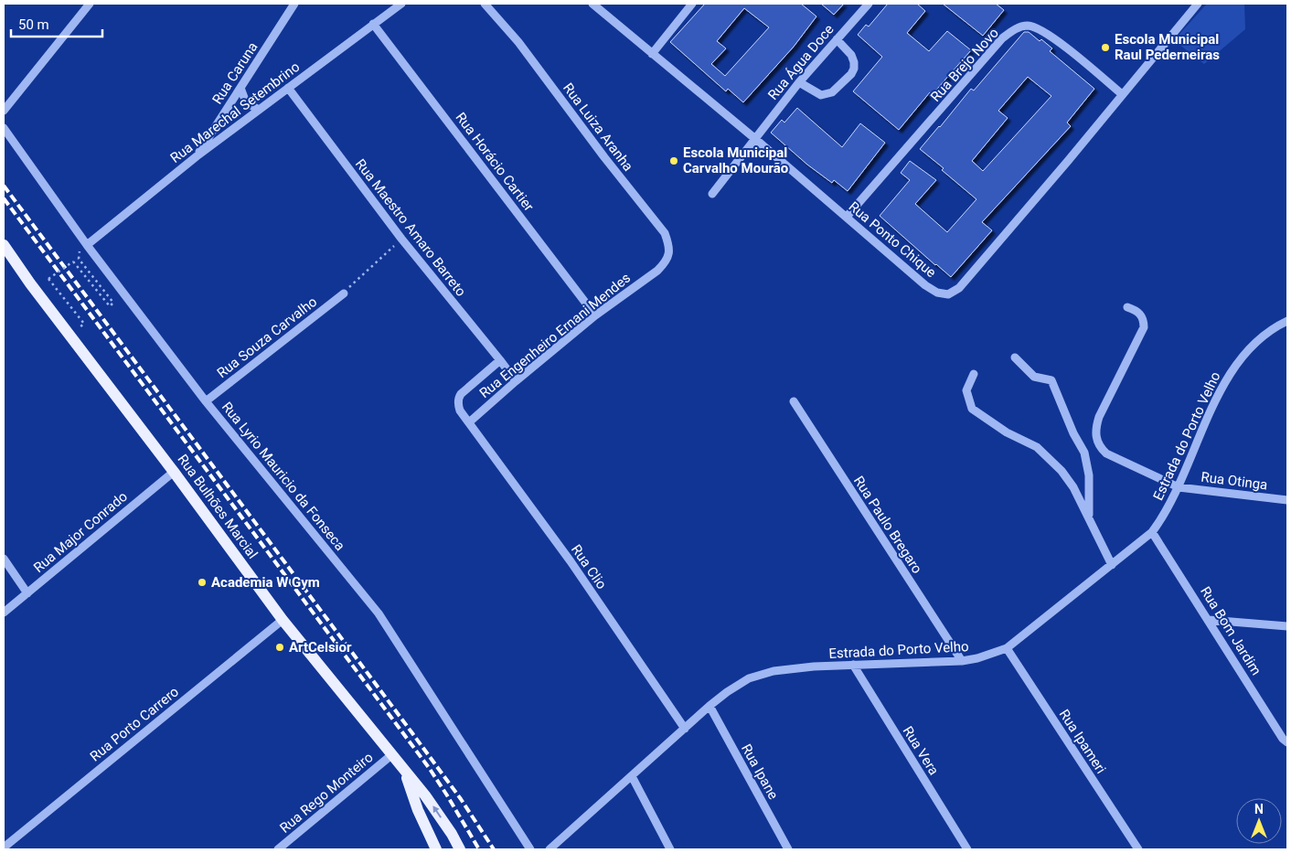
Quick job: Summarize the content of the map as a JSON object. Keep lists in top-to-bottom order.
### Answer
{
  "streets": {
    "main road": ["Rua Bulhões Marcial"],
    "street": [
      "Rua Água Doce",
      "Rua Brejo Novo",
      "Rua Caruna",
      "Rua Marechal Setembrino",
      "Rua Luiza Aranha",
      "Rua Horácio Cartier",
      "Rua Maestro Amaro Barreto",
      "Rua Ponto Chique",
      "Rua Engenheiro Ernani Mendes",
      "Rua Souza Carvalho",
      "Estrada do Porto Velho",
      "Rua Lyrio Mauricio da Fonseca",
      "Rua Otinga",
      "Rua Paulo Bregaro",
      "Rua Major Conrado",
      "Rua Clio",
      "Rua Bom Jardim",
      "Rua Porto Carrero",
      "Rua Ipameri",
      "Rua Vera",
      "Rua Ipane",
      "Rua Rego Monteiro"
    ]
  },
  "crossings": [
    ["Rua Água Doce", "Rua Ponto Chique"],
    ["Rua Brejo Novo", "Rua Ponto Chique"],
    ["Rua Caruna", "Rua Marechal Setembrino"],
    ["Rua Marechal Setembrino", "Rua Horácio Cartier"],
    ["Rua Marechal Setembrino", "Rua Maestro Amaro Barreto"],
    ["Rua Marechal Setembrino", "Rua Lyrio Mauricio da Fonseca"],
    ["Rua Luiza Aranha", "Rua Engenheiro Ernani Mendes"],
    ["Rua Horácio Cartier", "Rua Engenheiro Ernani Mendes"],
    ["Rua Maestro Amaro Barreto", "Rua Engenheiro Ernani Mendes"],
    ["Rua Maestro Amaro Barreto", "Rua Clio"],
    ["Rua Engenheiro Ernani Mendes", "Rua Clio"],
    ["Rua Souza Carvalho", "Rua Lyrio Mauricio da Fonseca"],
    ["Estrada do Porto Velho", "Rua Otinga"],
    ["Estrada do Porto Velho", "Rua Paulo Bregaro"],
    ["Estrada do Porto Velho", "Rua Clio"],
    ["Estrada do Porto Velho", "Rua Bom Jardim"],
    ["Estrada do Porto Velho", "Rua Ipameri"],
    ["Estrada do Porto Velho", "Rua Vera"],
    ["Estrada do Porto Velho", "Rua Ipane"],
    ["Rua Bulhões Marcial", "Rua Major Conrado"],
    ["Rua Bulhões Marcial", "Rua Porto Carrero"],
    ["Rua Bulhões Marcial", "Rua Rego Monteiro"]
  ],
  "places": [
    "Escola Municipal Raul Pederneiras",
    "Escola Municipal Carvalho Mourão",
    "Academia W Gym",
    "ArtCelsior"
  ],
  "scale_bar": "50 m",
  "north": "top"
}
